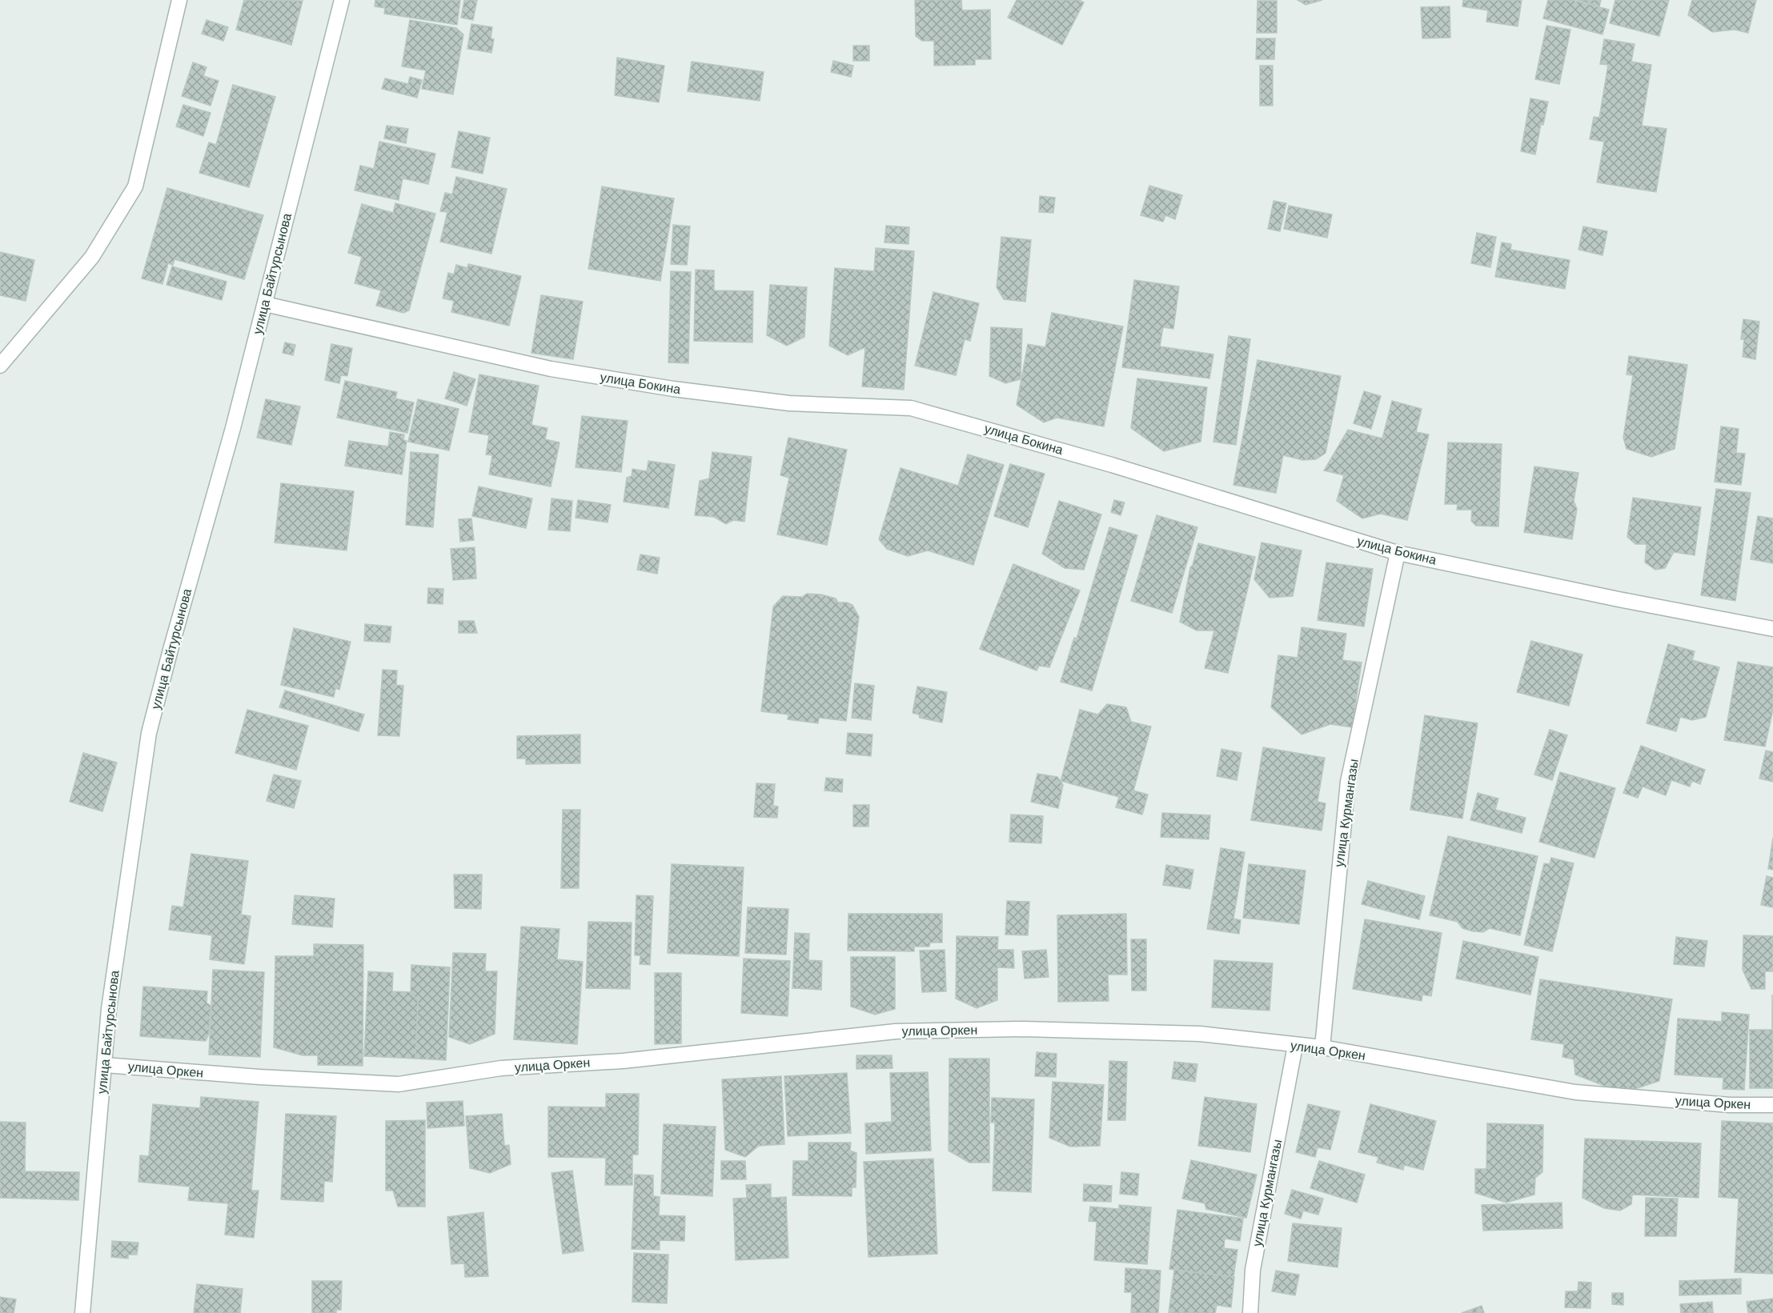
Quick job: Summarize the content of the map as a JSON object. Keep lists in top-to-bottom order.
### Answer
{
  "streets": {
    "street": [
      "улица Байтурсынова",
      "улица Бокина",
      "улица Курмангазы",
      "улица Оркен"
    ]
  },
  "crossings": [
    ["улица Байтурсынова", "улица Бокина"],
    ["улица Байтурсынова", "улица Оркен"],
    ["улица Бокина", "улица Курмангазы"],
    ["улица Курмангазы", "улица Оркен"]
  ]
}
